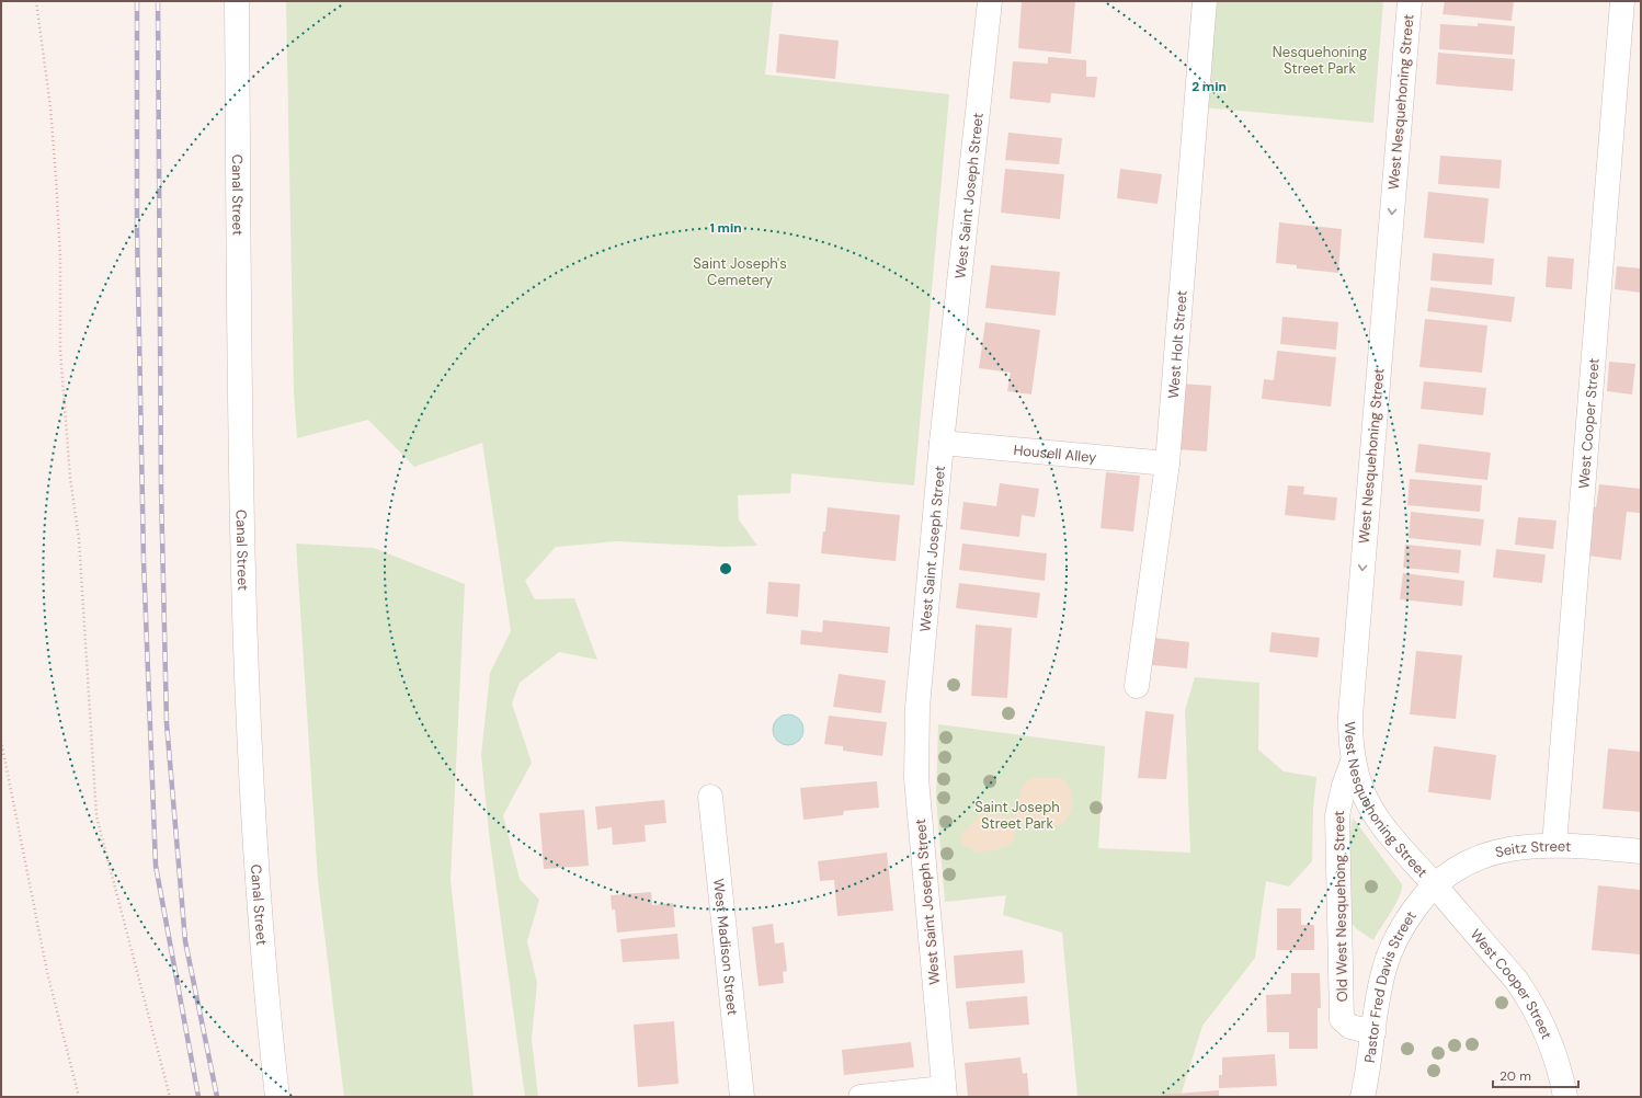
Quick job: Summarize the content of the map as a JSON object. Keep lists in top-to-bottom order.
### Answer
{
  "streets": {
    "street": [
      "West Nesquehoning Street",
      "Canal Street",
      "West Saint Joseph Street",
      "West Holt Street",
      "West Cooper Street",
      "Housell Alley",
      "Seitz Street",
      "Old West Nesquehong Street",
      "West Madison Street",
      "Pastor Fred Davis Street"
    ]
  },
  "crossings": [
    ["West Nesquehoning Street", "West Cooper Street"],
    ["West Nesquehoning Street", "Seitz Street"],
    ["West Nesquehoning Street", "Old West Nesquehong Street"],
    ["West Nesquehoning Street", "Pastor Fred Davis Street"],
    ["West Saint Joseph Street", "Housell Alley"],
    ["West Holt Street", "Housell Alley"],
    ["West Cooper Street", "Seitz Street"],
    ["West Cooper Street", "Pastor Fred Davis Street"],
    ["Seitz Street", "Pastor Fred Davis Street"],
    ["Old West Nesquehong Street", "Pastor Fred Davis Street"]
  ],
  "one_way": ["West Nesquehoning Street"],
  "parks": ["Nesquehoning Street Park", "Saint Joseph's Cemetery", "Saint Joseph Street Park"],
  "scale_bar": "20 m",
  "rings": ["2 min", "1 min"]
}
